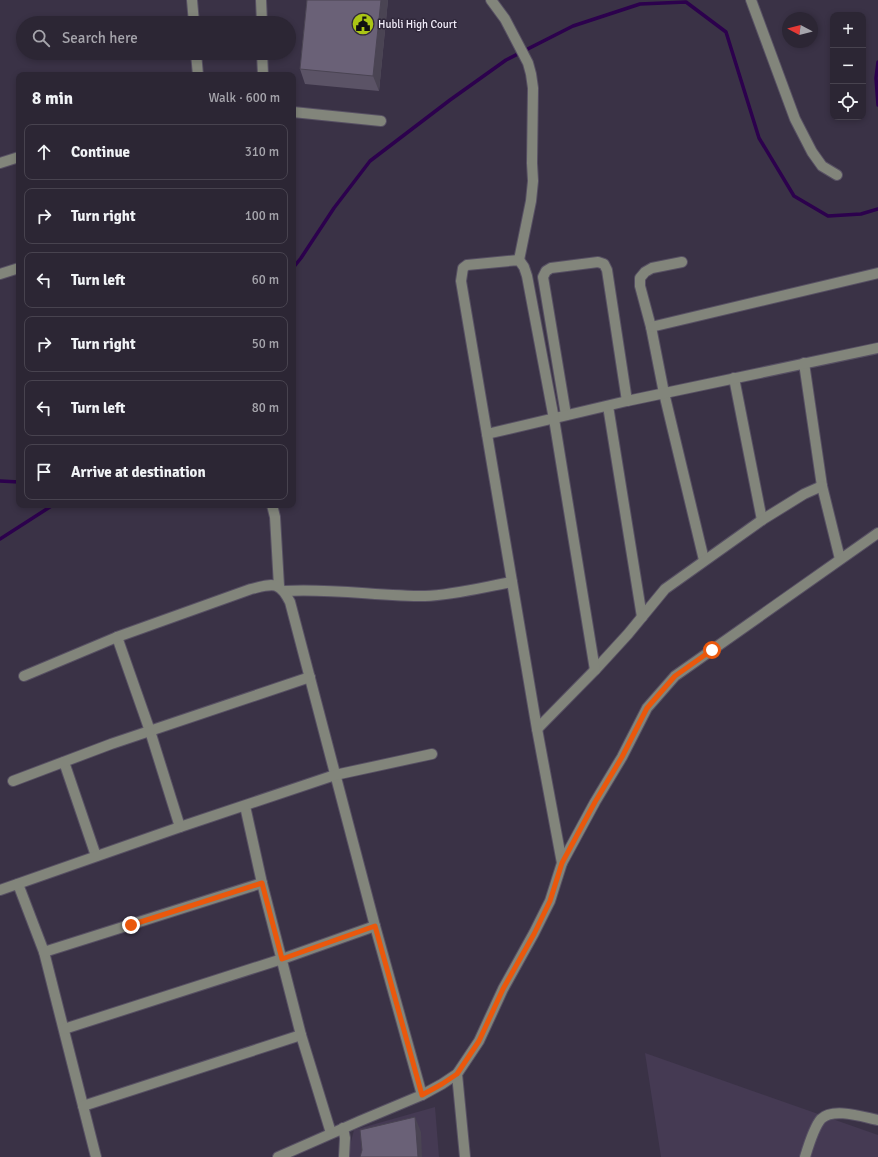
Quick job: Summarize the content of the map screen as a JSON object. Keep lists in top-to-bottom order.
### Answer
{
  "places": {
    "public building": ["Hubli High Court"]
  },
  "north": "left",
  "page": {
    "map_buttons": ["+", "−"],
    "search": "Search here",
    "heading": ["8 min", "Walk · 600 m"],
    "list": [
      ["Continue", "310 m"],
      ["Turn right", "100 m"],
      ["Turn left", "60 m"],
      ["Turn right", "50 m"],
      ["Turn left", "80 m"],
      "Arrive at destination"
    ]
  }
}
